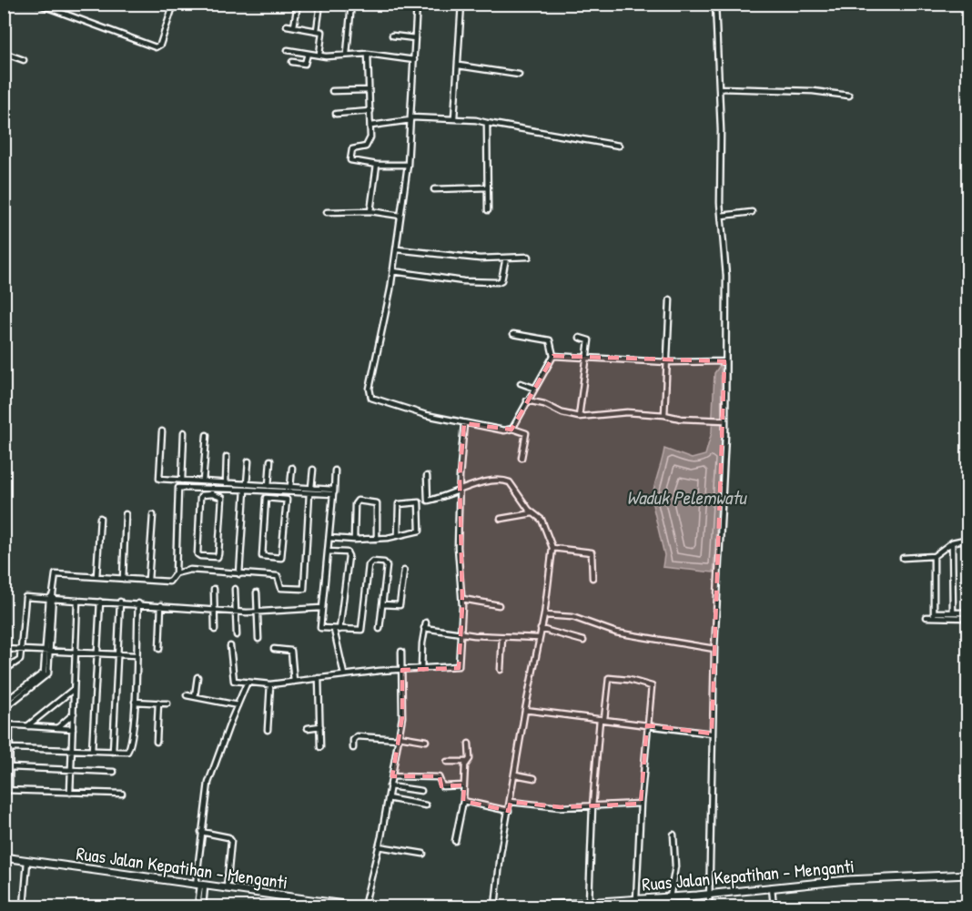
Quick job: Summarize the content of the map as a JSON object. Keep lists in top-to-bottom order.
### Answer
{
  "streets": {
    "main road": ["Ruas Jalan Kepatihan - Menganti"]
  },
  "water": ["Waduk Pelemwatu"]
}
